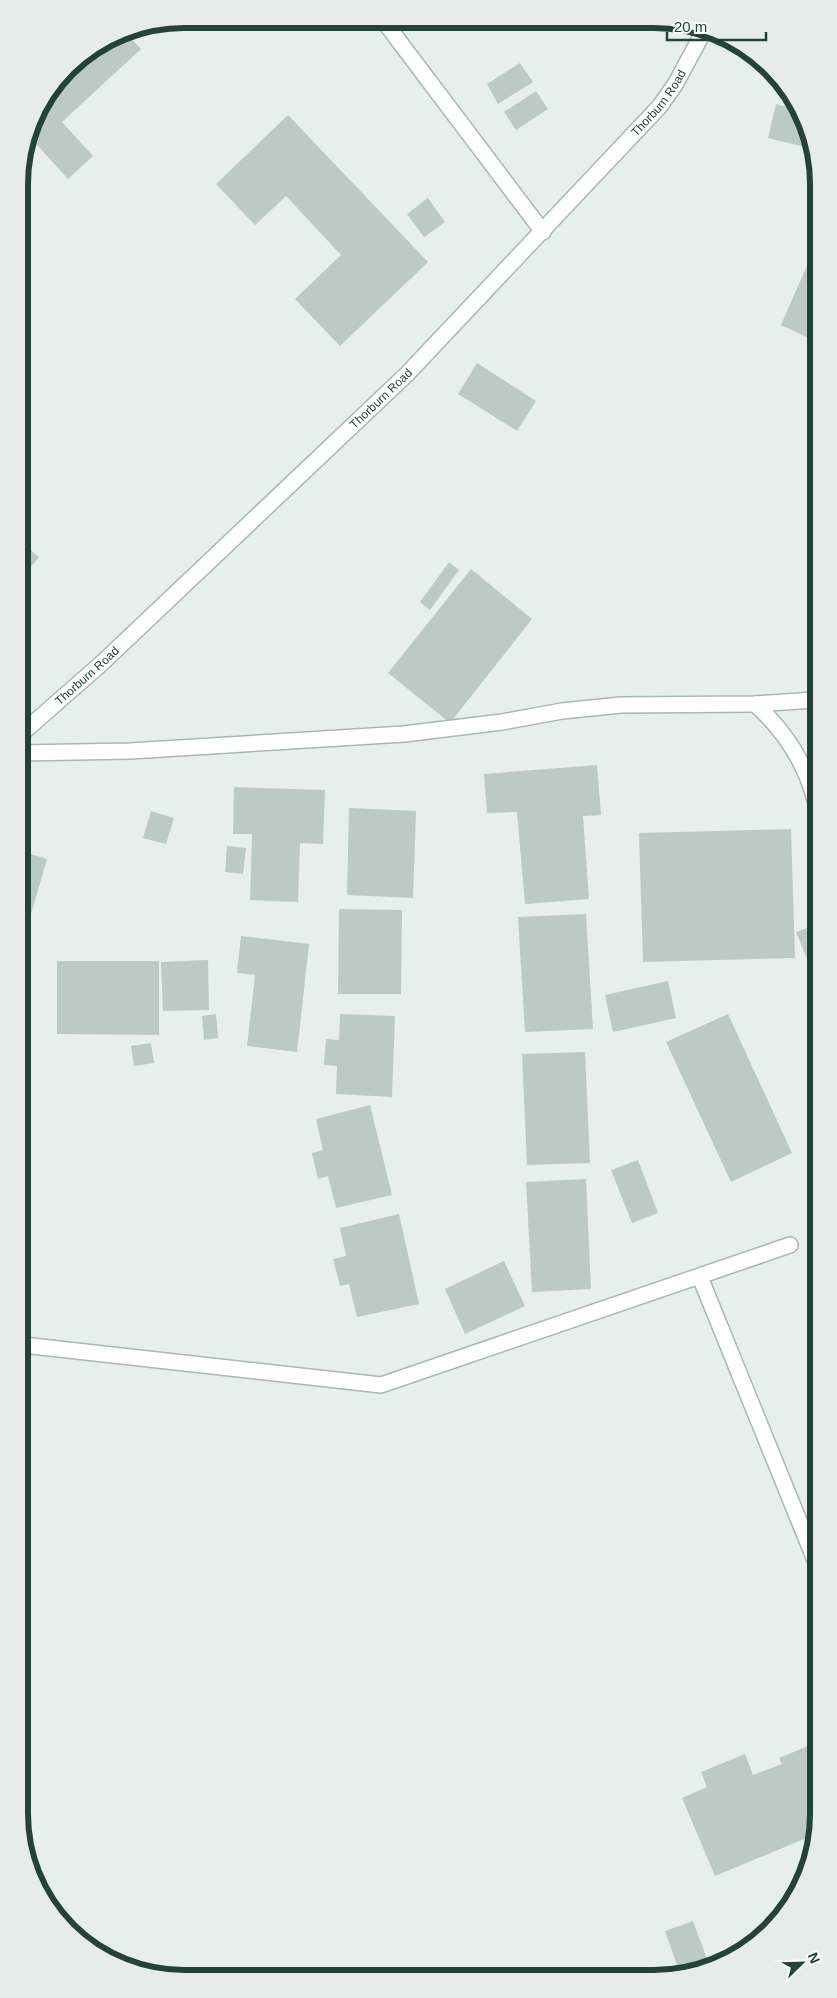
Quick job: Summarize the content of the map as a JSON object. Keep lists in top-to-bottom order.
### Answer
{
  "streets": {
    "street": ["Thorburn Road"]
  },
  "scale_bar": "20 m",
  "north": "top right"
}
